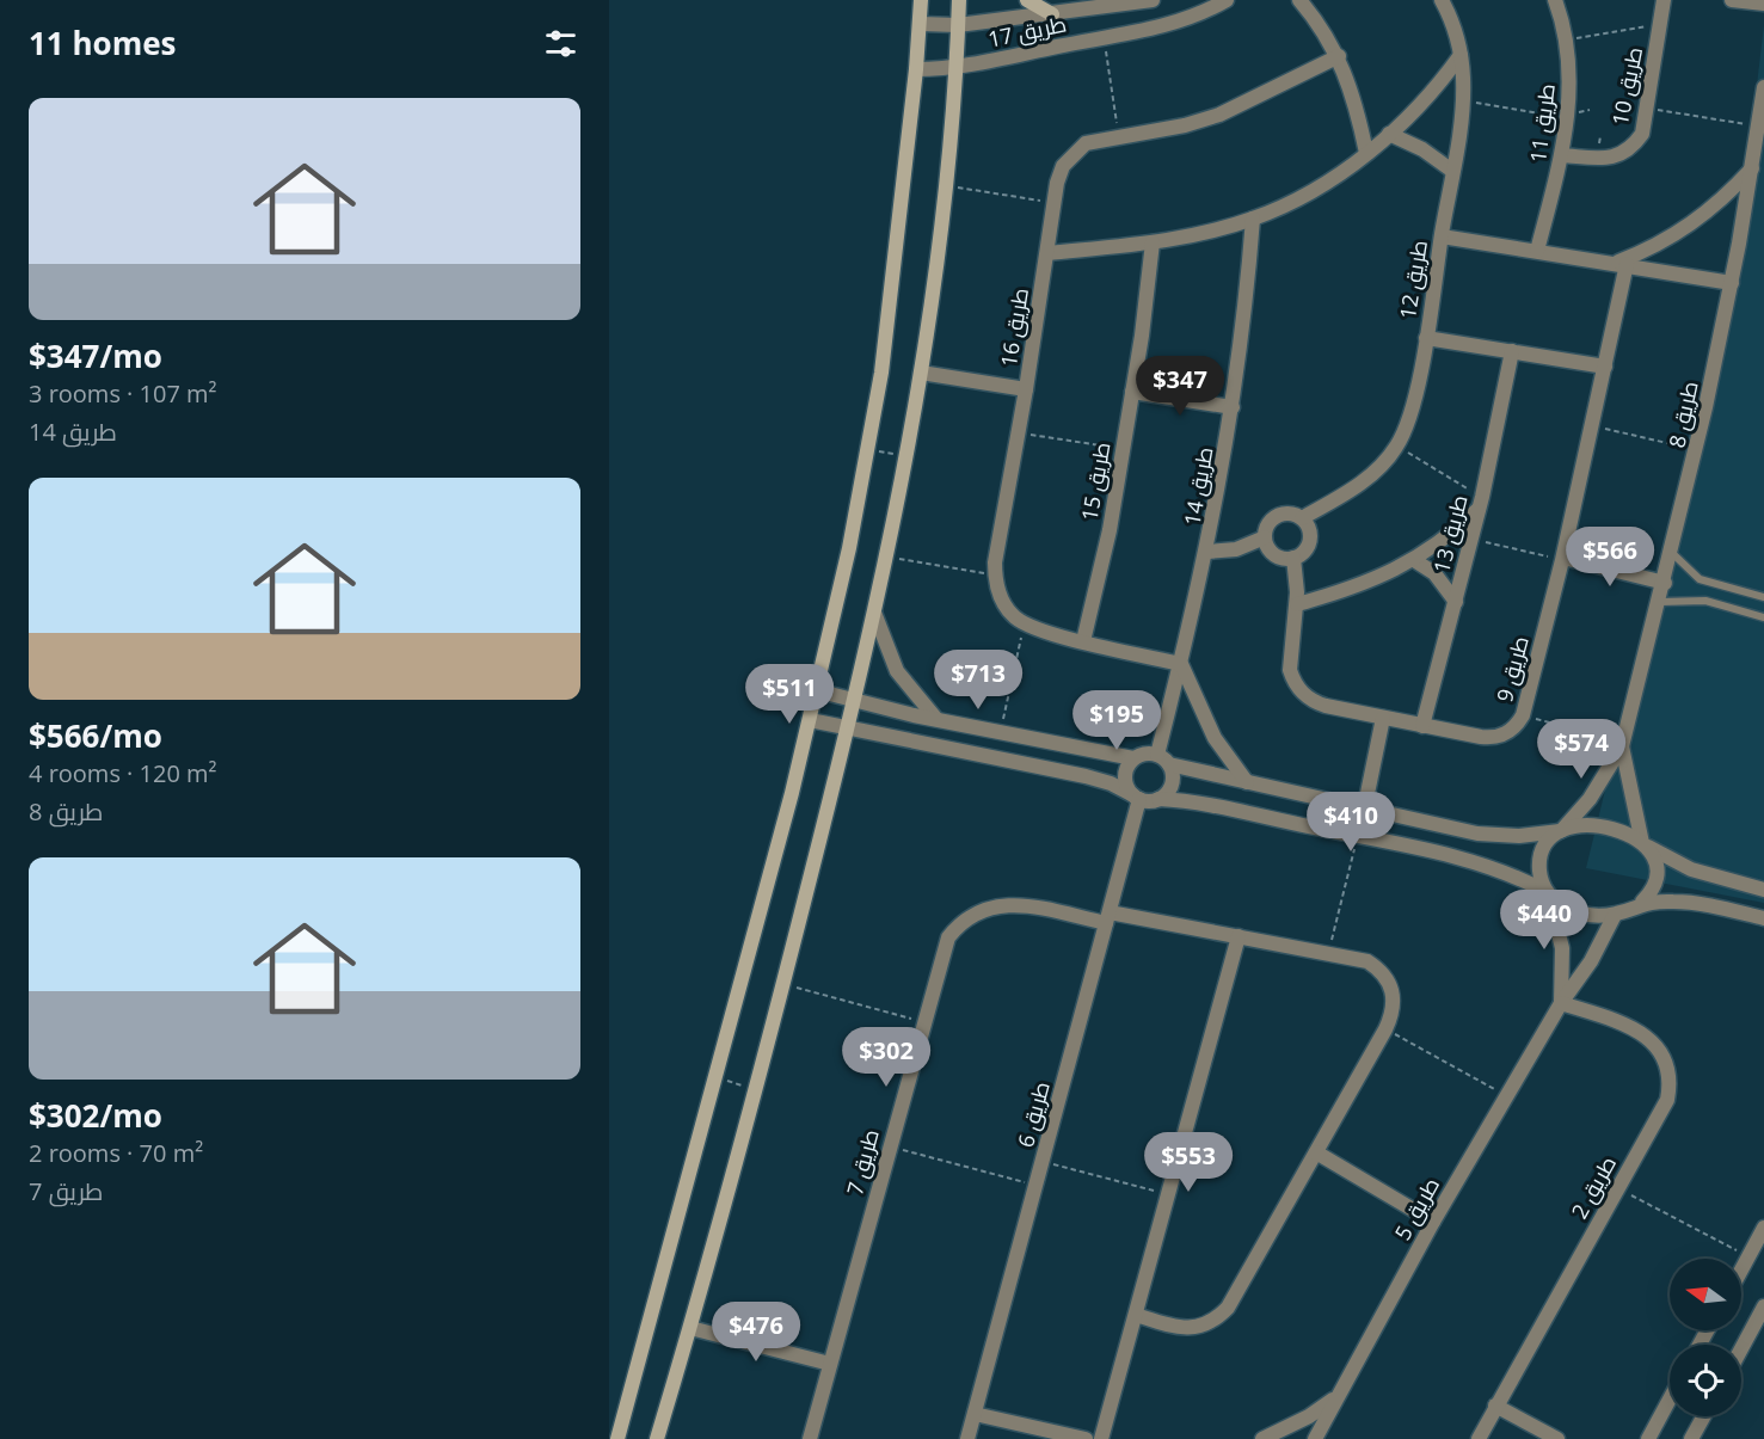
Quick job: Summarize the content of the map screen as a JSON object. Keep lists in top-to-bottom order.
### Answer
{
  "streets": {
    "street": [
      "طريق 17",
      "طريق 10",
      "طريق 11",
      "طريق 12",
      "طريق 16",
      "طريق 8",
      "طريق 15",
      "طريق 14",
      "طريق 13",
      "طريق 9",
      "طريق 6",
      "طريق 7",
      "طريق 2",
      "طريق 5"
    ]
  },
  "crossings": [
    ["طريق 10", "طريق 11"],
    ["طريق 12", "طريق 9"],
    ["طريق 8", "طريق 5"],
    ["طريق 14", "طريق 6"],
    ["طريق 13", "طريق 9"],
    ["طريق 6", "طريق 7"],
    ["طريق 2", "طريق 5"]
  ],
  "north": "left",
  "page": {
    "heading": "11 homes",
    "list": [
      {
        "name": "$347/mo",
        "note": "3 rooms · 107 m² · طريق 14"
      },
      {
        "name": "$566/mo",
        "note": "4 rooms · 120 m² · طريق 8"
      },
      {
        "name": "$302/mo",
        "note": "2 rooms · 70 m² · طريق 7"
      }
    ],
    "price": [
      "$347",
      "$566",
      "$713",
      "$511",
      "$195",
      "$574",
      "$410",
      "$440",
      "$302",
      "$553",
      "$476"
    ]
  }
}
